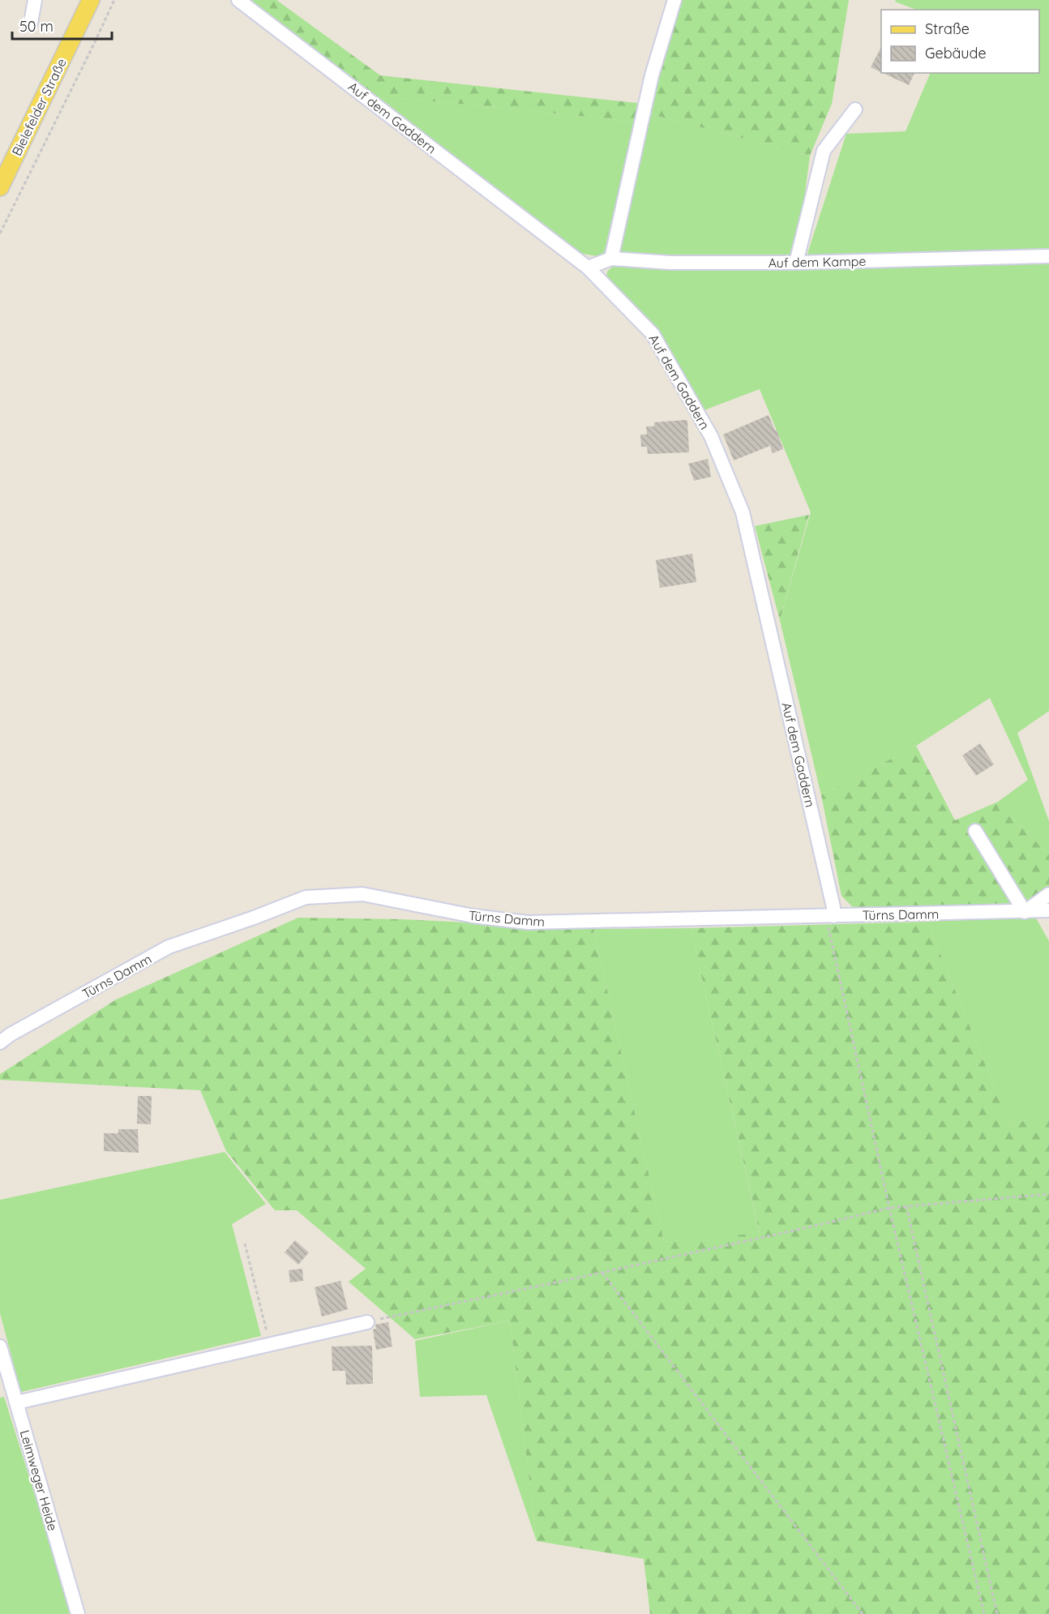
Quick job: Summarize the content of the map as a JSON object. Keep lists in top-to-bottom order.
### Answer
{
  "streets": {
    "main road": ["Bielefelder Straße"],
    "street": [
      "Auf dem Gaddern",
      "Auf dem Kampe",
      "Türns Damm",
      "Leimweger Heide"
    ]
  },
  "crossings": [
    ["Auf dem Gaddern", "Auf dem Kampe"],
    ["Auf dem Gaddern", "Türns Damm"]
  ],
  "legend": ["Straße", "Gebäude"],
  "scale_bar": "50 m"
}
